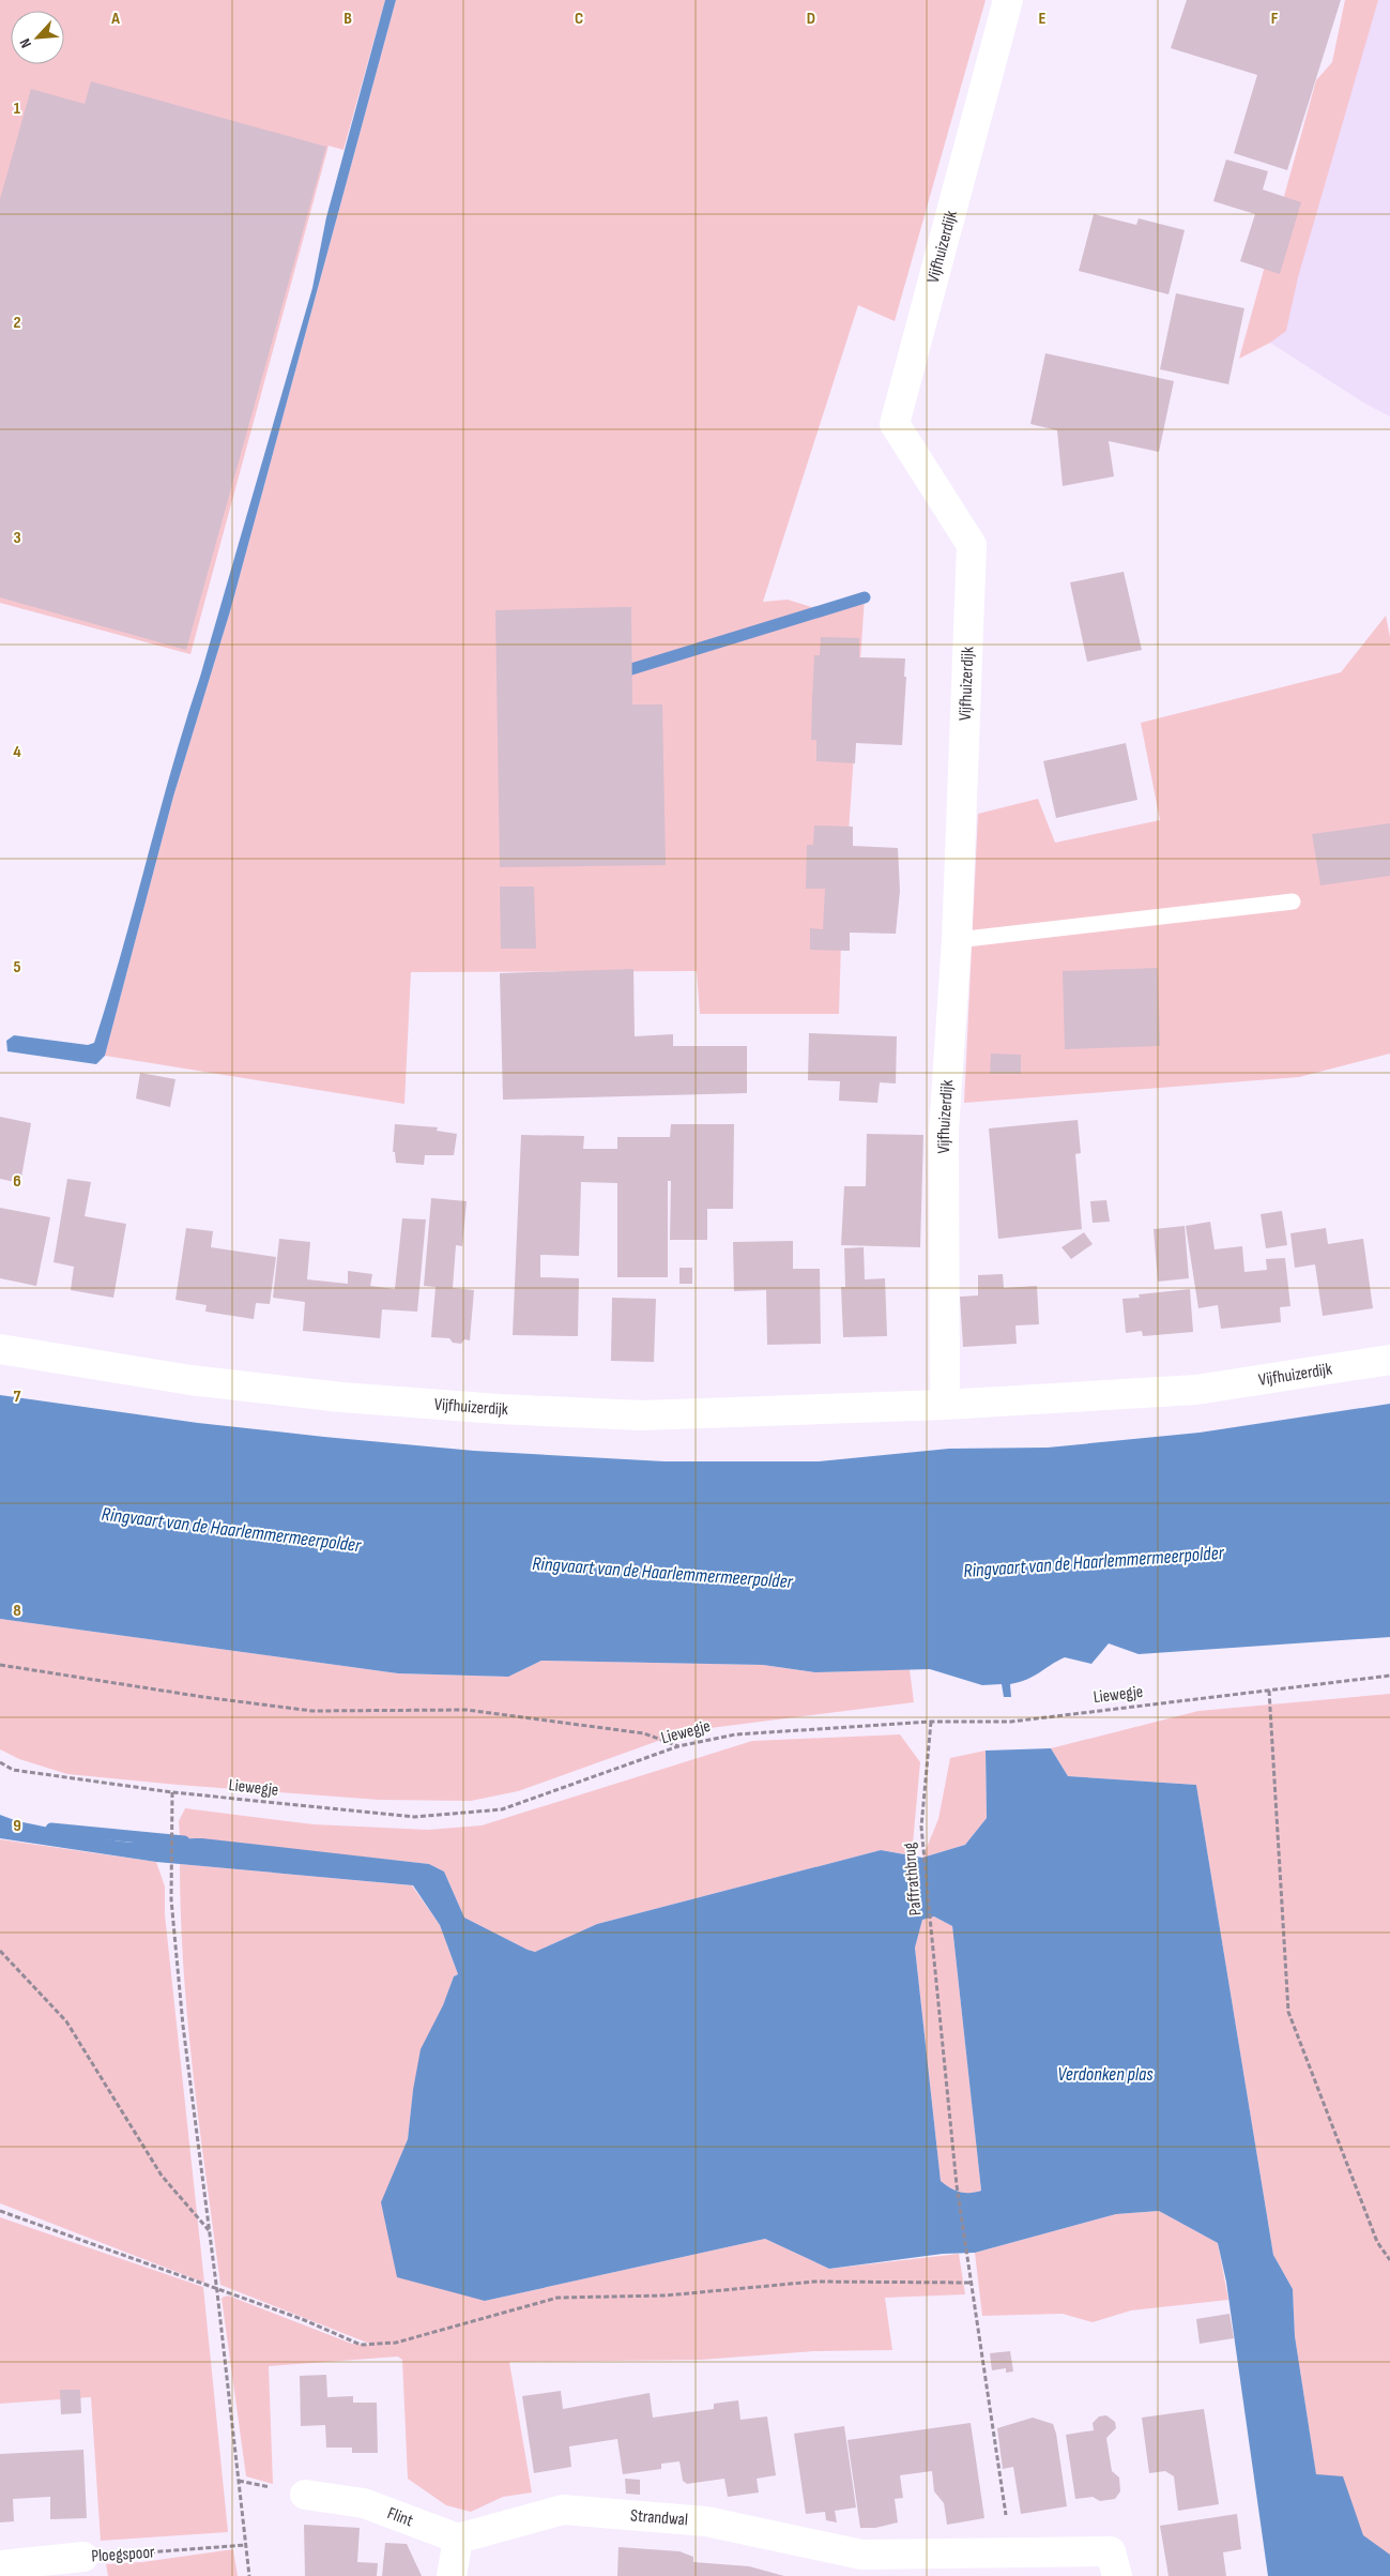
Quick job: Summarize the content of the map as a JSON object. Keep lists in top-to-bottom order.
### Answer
{
  "streets": {
    "street": [
      "Vijfhuizerdijk",
      "Flint",
      "Strandwal",
      "Ploegspoor"
    ],
    "path": ["Liewegje", "Paffrathbrug"]
  },
  "crossings": [
    ["Liewegje", "Paffrathbrug"],
    ["Paffrathbrug", "Strandwal"],
    ["Flint", "Strandwal"]
  ],
  "water": ["Ringvaart van de Haarlemmermeerpolder", "Verdonken plas"],
  "north": "bottom left",
  "grid": {
    "columns": [
      "A",
      "B",
      "C",
      "D",
      "E",
      "F"
    ],
    "rows": [
      "1",
      "2",
      "3",
      "4",
      "5",
      "6",
      "7",
      "8",
      "9"
    ]
  }
}
